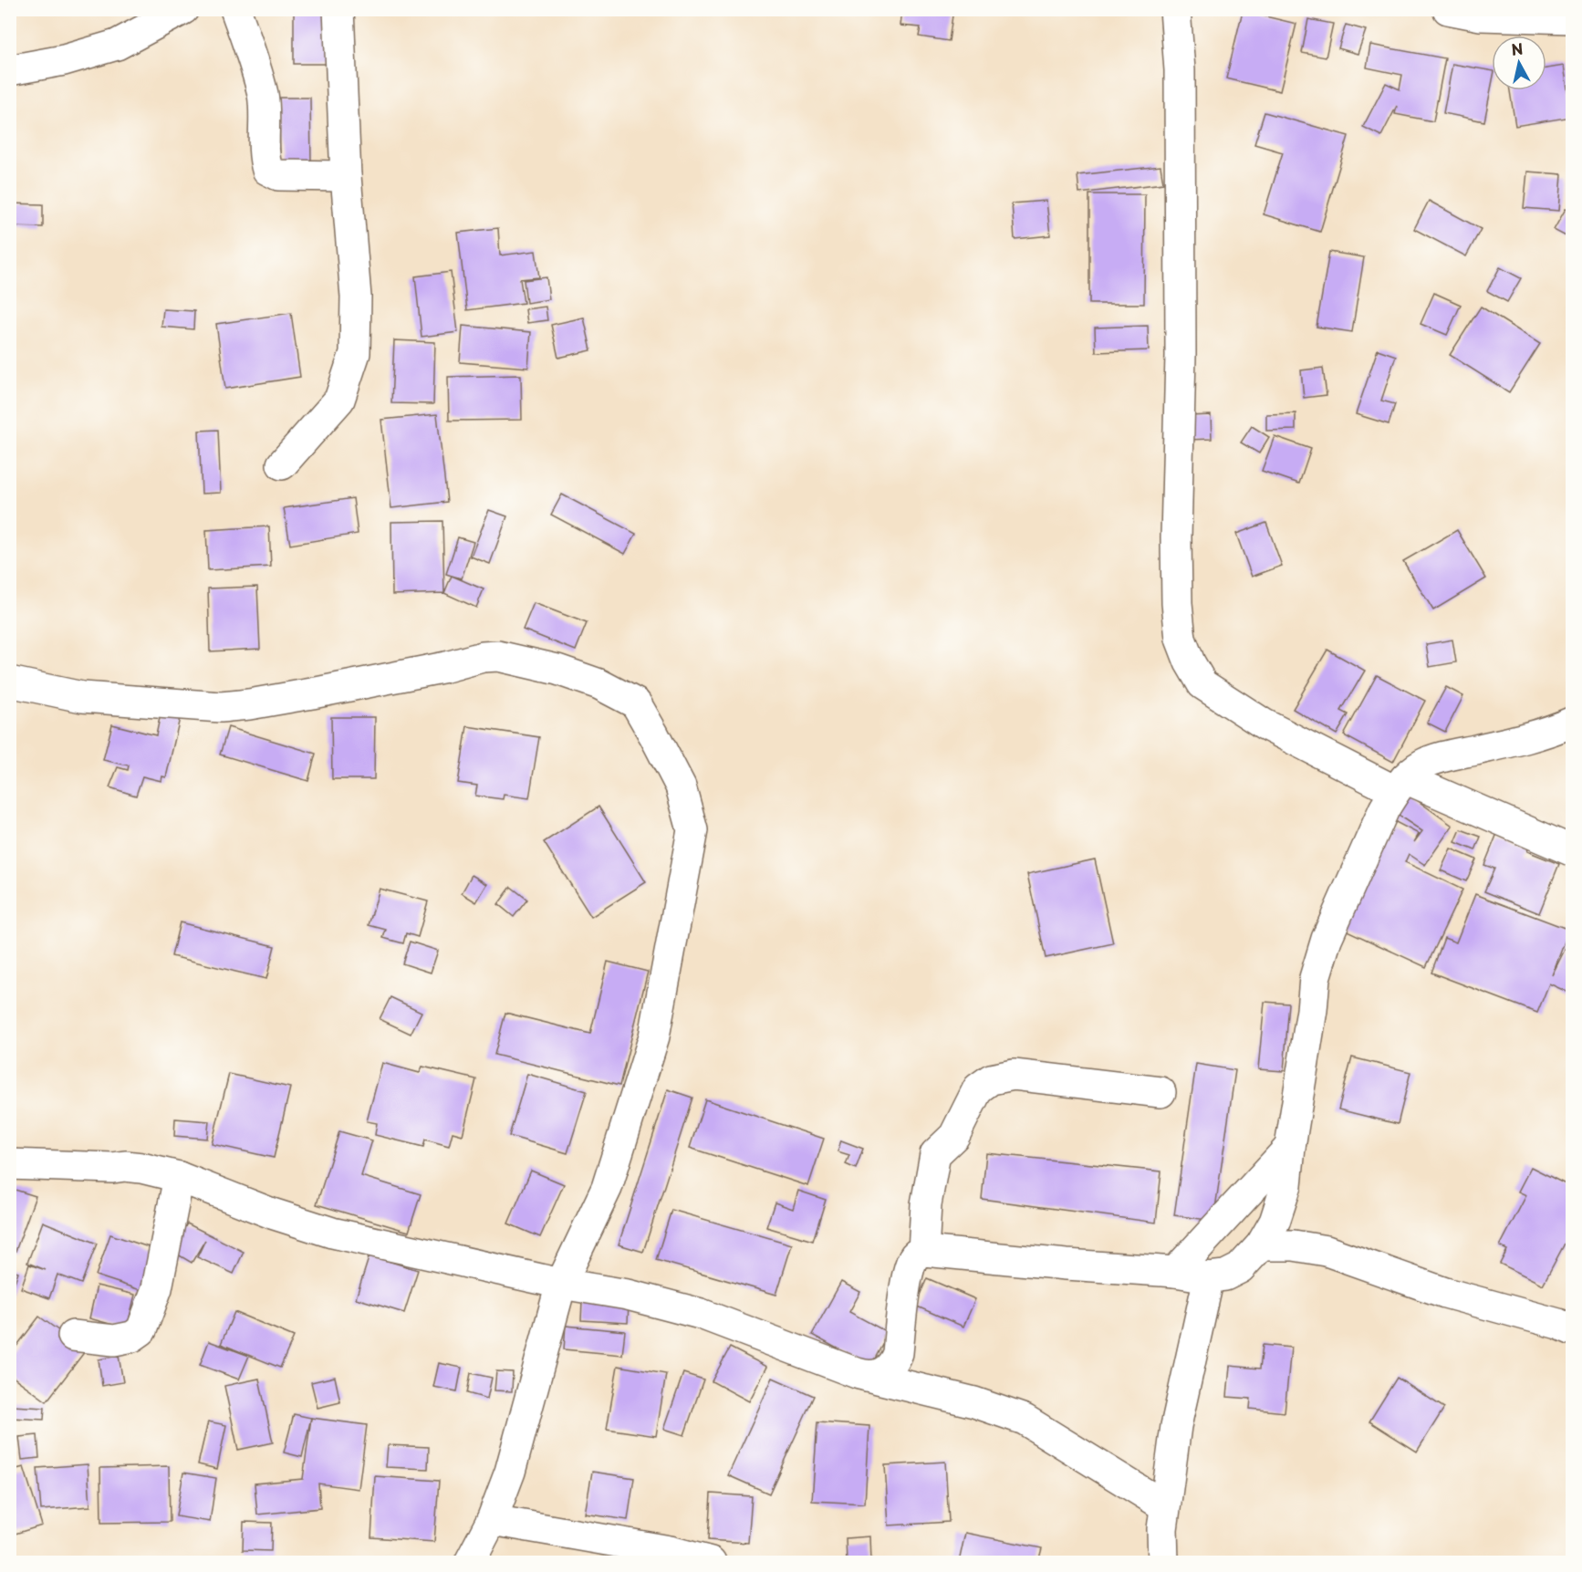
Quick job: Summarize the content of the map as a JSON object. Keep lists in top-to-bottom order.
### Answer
{
  "north": "top"
}
